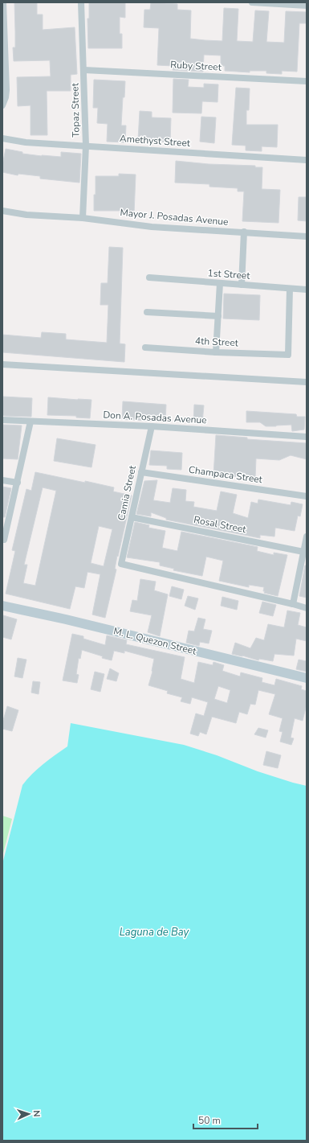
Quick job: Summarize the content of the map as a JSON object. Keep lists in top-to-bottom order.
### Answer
{
  "streets": {
    "main road": ["M. L. Quezon Street"],
    "street": [
      "Ruby Street",
      "Topaz Street",
      "Amethyst Street",
      "Mayor J. Posadas Avenue",
      "1st Street",
      "4th Street",
      "Don A. Posadas Avenue",
      "Champaca Street",
      "Camia Street",
      "Rosal Street"
    ]
  },
  "crossings": [
    ["Ruby Street", "Topaz Street"],
    ["Topaz Street", "Amethyst Street"],
    ["Topaz Street", "Mayor J. Posadas Avenue"],
    ["1st Street", "4th Street"],
    ["Don A. Posadas Avenue", "Camia Street"],
    ["Champaca Street", "Camia Street"],
    ["Camia Street", "Rosal Street"]
  ],
  "water": ["Laguna de Bay"],
  "scale_bar": "50 m",
  "north": "right"
}
